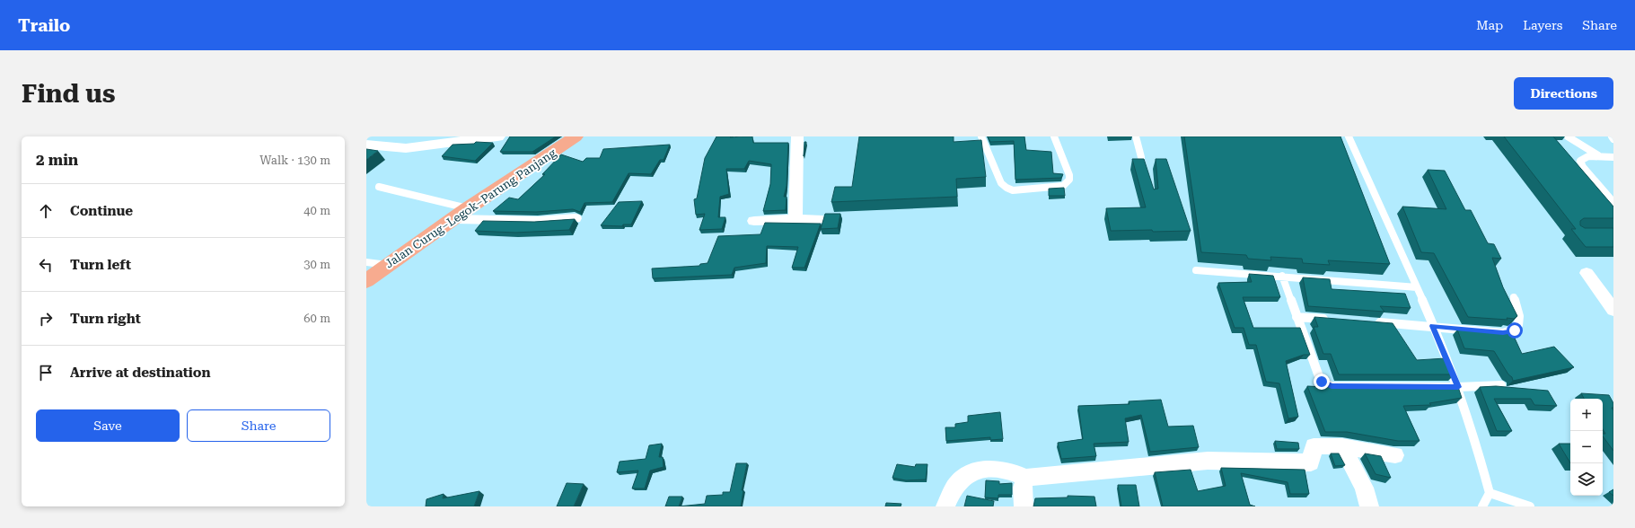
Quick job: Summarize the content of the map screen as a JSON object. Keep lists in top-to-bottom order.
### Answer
{
  "streets": {
    "main road": ["Jalan Curug–Legok–Parung Panjang"]
  },
  "page": {
    "header": "Trailo",
    "nav": ["Map", "Layers", "Share"],
    "buttons": [
      "Directions",
      ["Save", "Share"]
    ],
    "title": "Find us",
    "heading": ["2 min", "Walk · 130 m"],
    "list": [
      ["Continue", "40 m"],
      ["Turn left", "30 m"],
      ["Turn right", "60 m"],
      "Arrive at destination"
    ],
    "map_buttons": ["+", "−"]
  }
}
